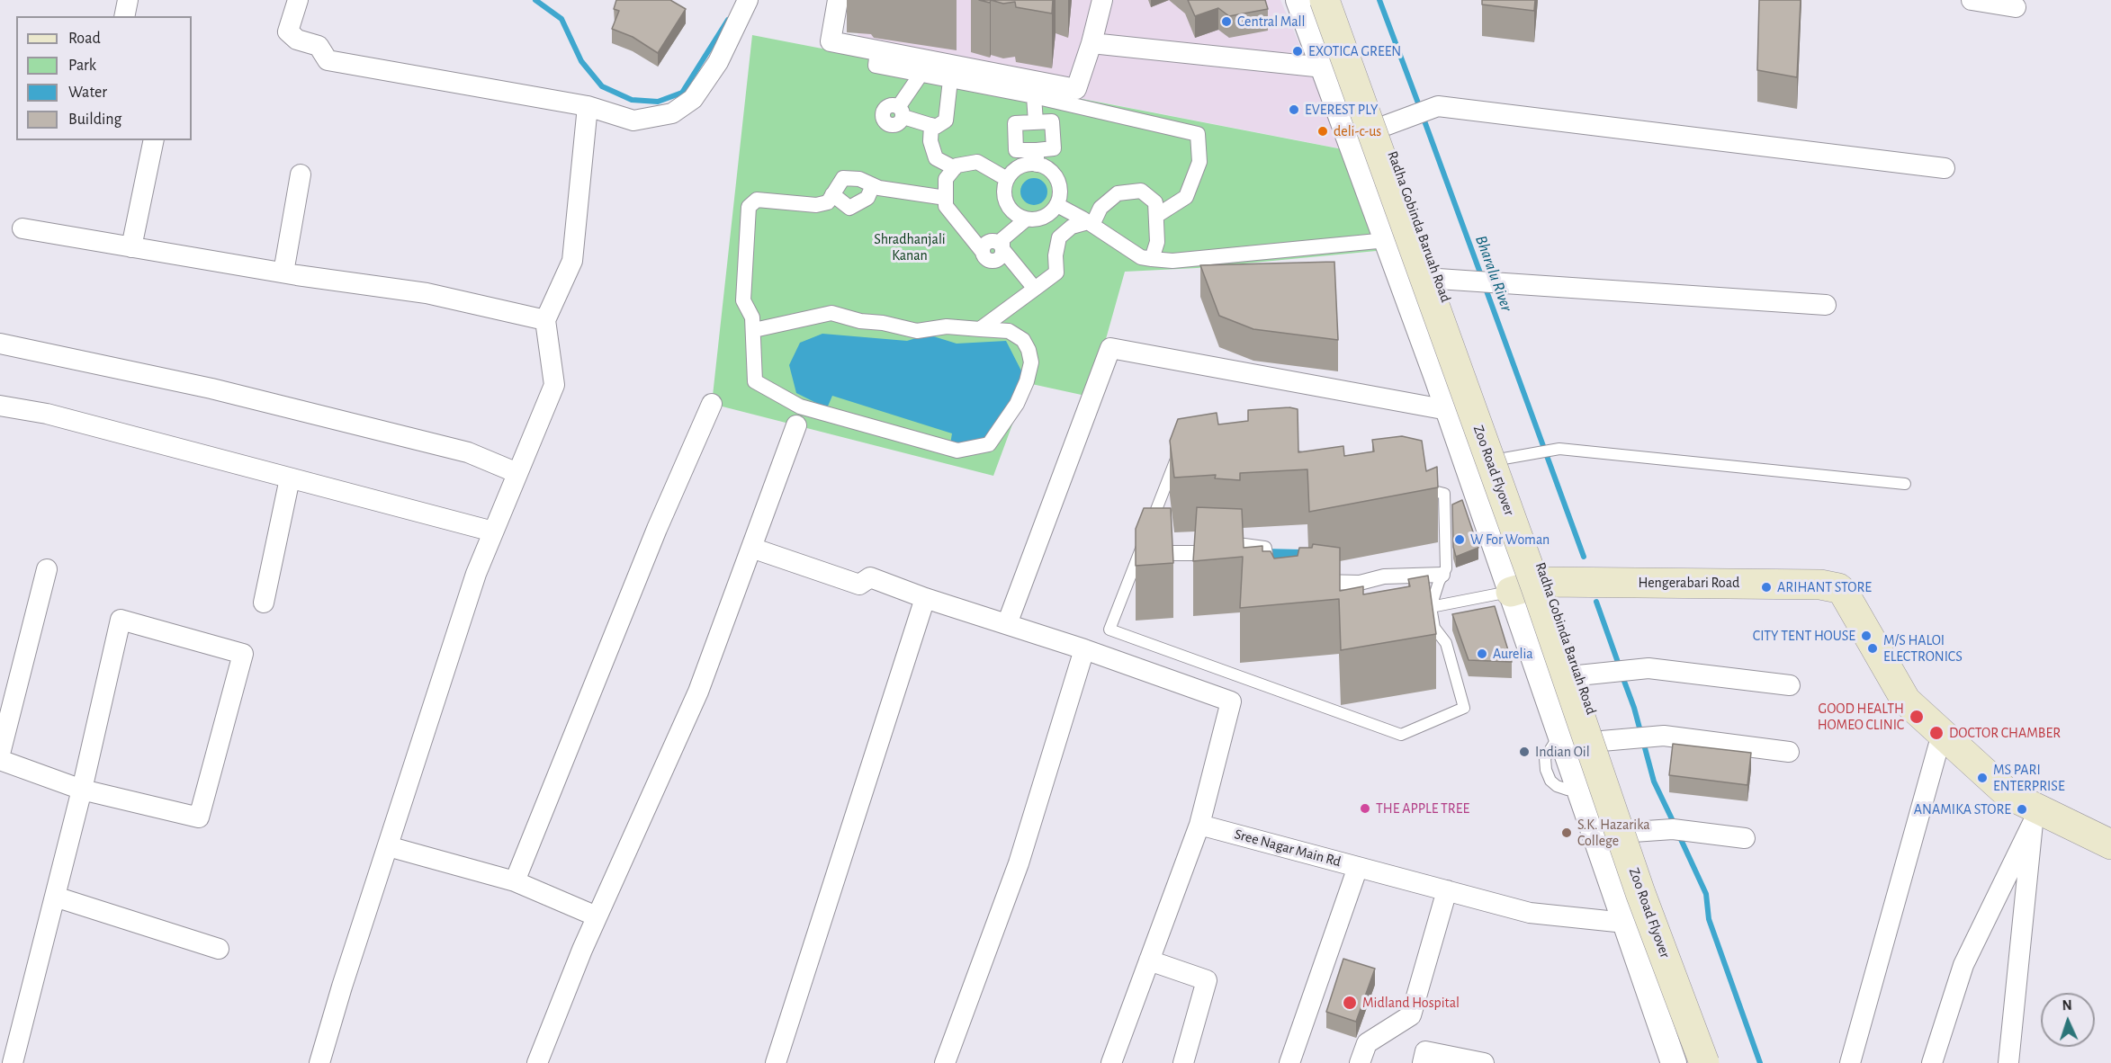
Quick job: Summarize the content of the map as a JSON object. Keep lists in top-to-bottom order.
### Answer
{
  "streets": {
    "main road": ["Zoo Road Flyover", "Hengerabari Road"],
    "street": ["Radha Gobinda Baruah Road", "Sree Nagar Main Rd"]
  },
  "crossings": [
    ["Radha Gobinda Baruah Road", "Hengerabari Road"]
  ],
  "water": ["Bharalu River"],
  "parks": ["Shradhanjali Kanan"],
  "places": [
    "Central Mall",
    "EXOTICA GREEN",
    "EVEREST PLY",
    "deli-c-us",
    "W For Woman",
    "ARIHANT STORE",
    "CITY TENT HOUSE",
    "M/S HALOI ELECTRONICS",
    "Aurelia",
    "GOOD HEALTH HOMEO CLINIC",
    "DOCTOR CHAMBER",
    "Indian Oil",
    "MS PARI ENTERPRISE",
    "THE APPLE TREE",
    "ANAMIKA STORE",
    "S.K. Hazarika College",
    "Midland Hospital"
  ],
  "legend": [
    "Road",
    "Park",
    "Water",
    "Building"
  ],
  "north": "top"
}
